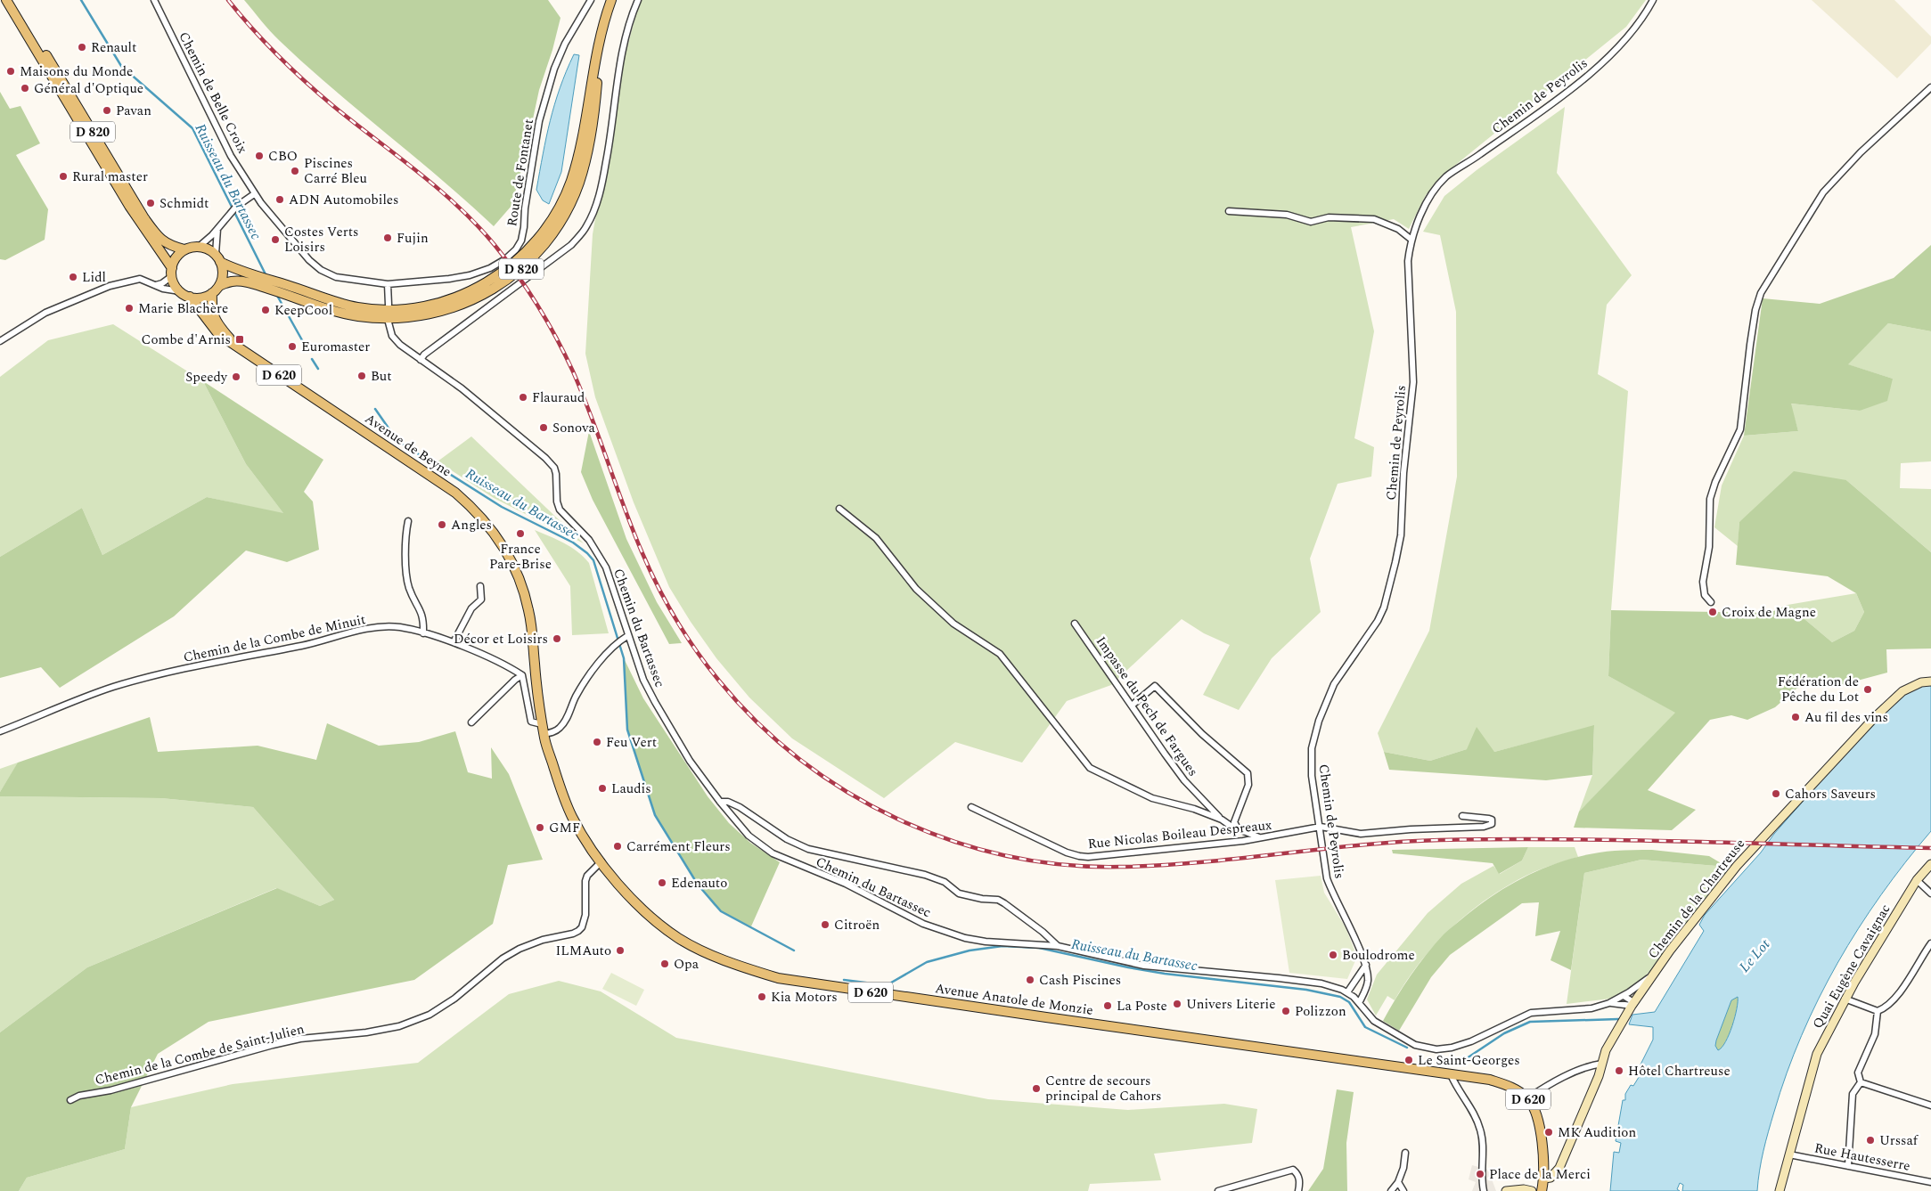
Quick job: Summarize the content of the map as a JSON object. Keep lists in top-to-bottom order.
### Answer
{
  "streets": {
    "main road": [
      "D 820",
      "D 620",
      "Avenue de Beyne",
      "Avenue Anatole de Monzie"
    ],
    "street": [
      "Chemin de Belle Croix",
      "Chemin de Peyrolis",
      "Route de Fontanet",
      "Chemin du Bartassec",
      "Chemin de la Combe de Minuit",
      "Impasse du Pech de Fargues",
      "Rue Nicolas Boileau Despreaux",
      "Chemin de la Chartreuse",
      "Quai Eugène Cavaignac",
      "Chemin de la Combe de Saint-Julien",
      "Rue Hautesserre"
    ]
  },
  "crossings": [
    ["Chemin de Belle Croix", "Route de Fontanet"],
    ["Chemin de Peyrolis", "Chemin du Bartassec"],
    ["Chemin de Peyrolis", "Rue Nicolas Boileau Despreaux"],
    ["D 820", "Avenue de Beyne"],
    ["D 620", "Chemin de la Chartreuse"],
    ["D 620", "Avenue Anatole de Monzie"],
    ["Avenue de Beyne", "Avenue Anatole de Monzie"],
    ["Chemin du Bartassec", "Chemin de la Chartreuse"],
    ["Quai Eugène Cavaignac", "Rue Hautesserre"],
    ["Avenue Anatole de Monzie", "Chemin de la Combe de Saint-Julien"]
  ],
  "water": ["Ruisseau du Bartassec", "Le Lot"],
  "places": {
    "other": [
      "Renault",
      "Maisons du Monde",
      "Général d'Optique",
      "Pavan",
      "CBO",
      "Piscines Carré Bleu",
      "Rural master",
      "ADN Automobiles",
      "Schmidt",
      "Fujin",
      "Costes Verts Loisirs",
      "Lidl",
      "Marie Blachère",
      "KeepCool",
      "Euromaster",
      "But",
      "Speedy",
      "Flauraud",
      "Sonova",
      "Angles",
      "France Pare-Brise",
      "Croix de Magne",
      "Décor et Loisirs",
      "Fédération de Pêche du Lot",
      "Au fil des vins",
      "Feu Vert",
      "Laudis",
      "Cahors Saveurs",
      "GMF",
      "Carrément Fleurs",
      "Edenauto",
      "Citroën",
      "ILMAuto",
      "Boulodrome",
      "Opa",
      "Cash Piscines",
      "Kia Motors",
      "Univers Literie",
      "La Poste",
      "Polizzon",
      "Le Saint-Georges",
      "Hôtel Chartreuse",
      "Centre de secours principal de Cahors",
      "MK Audition",
      "Urssaf",
      "Place de la Merci"
    ],
    "transit": ["Combe d'Arnis"]
  }
}
